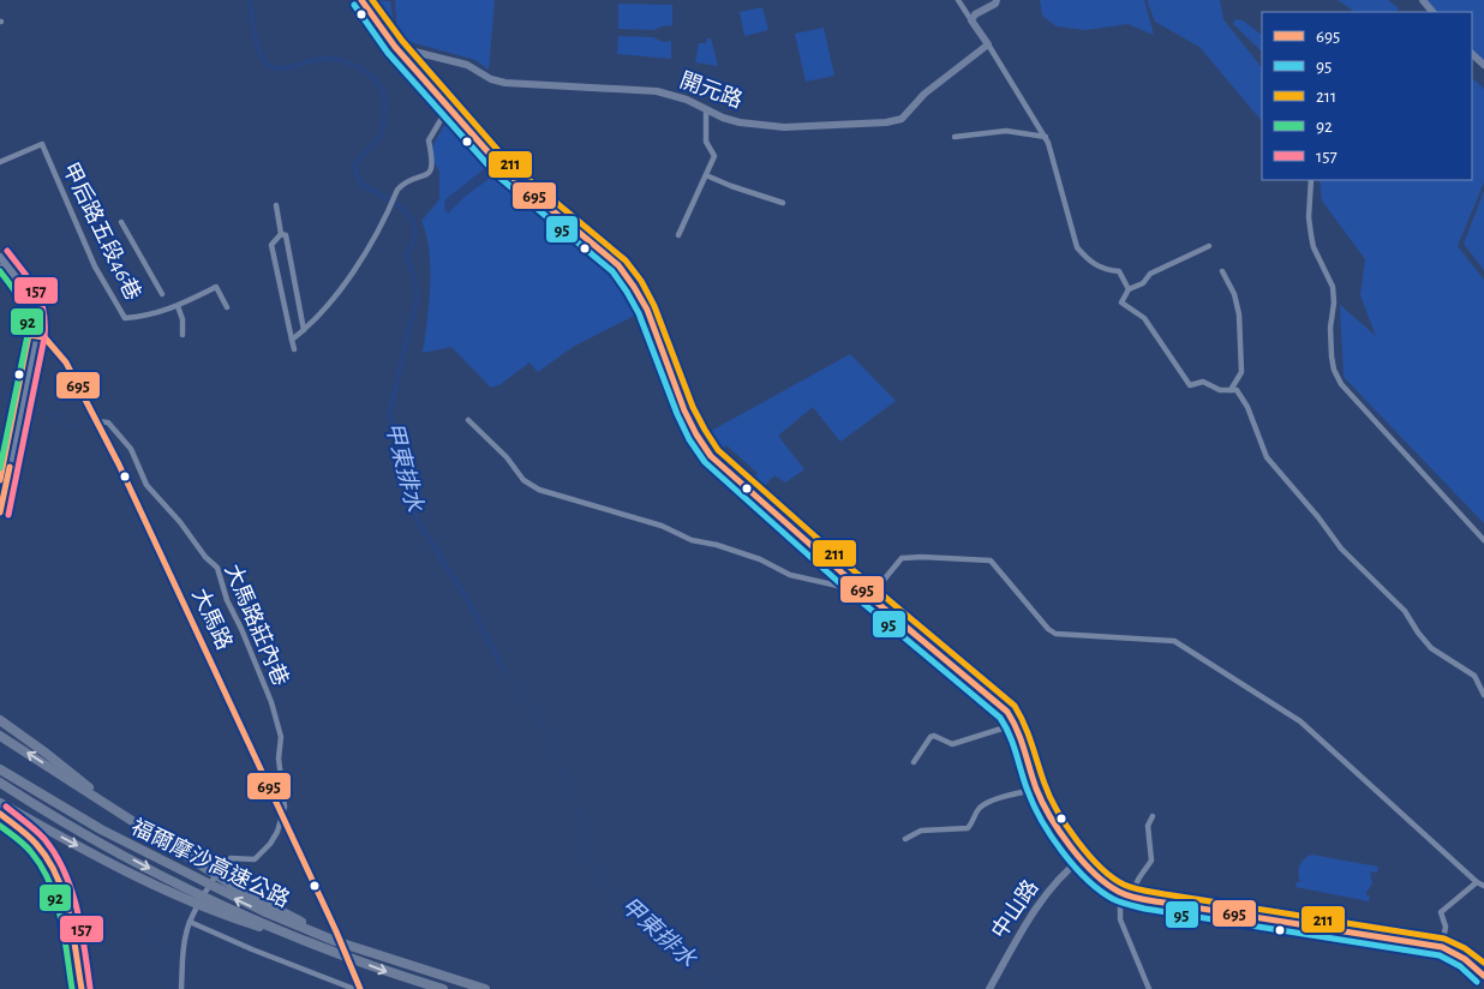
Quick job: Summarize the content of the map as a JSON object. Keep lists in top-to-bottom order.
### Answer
{
  "streets": {
    "highway": ["福爾摩沙高速公路"],
    "street": [
      "開元路",
      "甲后路五段46巷",
      "大馬路",
      "大馬路莊內巷",
      "中山路"
    ]
  },
  "crossings": [
    ["大馬路", "大馬路莊內巷"],
    ["大馬路", "福爾摩沙高速公路"]
  ],
  "water": ["甲東排水"],
  "lines": [
    "transit line 695",
    "transit line 211",
    "transit line 95",
    "transit line 157",
    "transit line 92"
  ],
  "legend": [
    "695",
    "95",
    "211",
    "92",
    "157"
  ]
}
